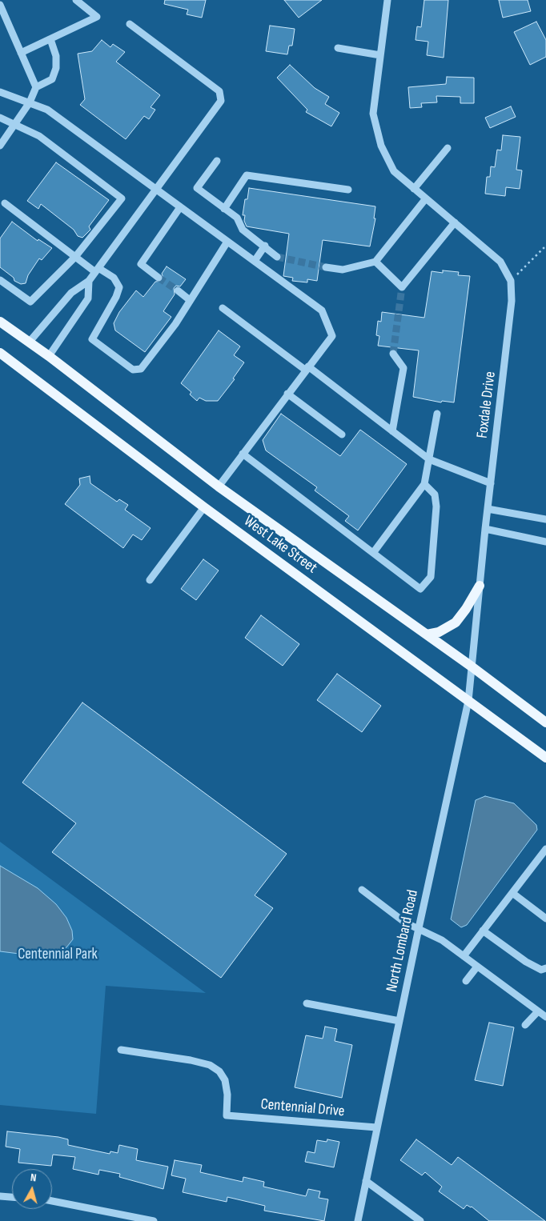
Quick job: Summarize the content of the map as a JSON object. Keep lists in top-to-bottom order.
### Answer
{
  "streets": {
    "main road": ["West Lake Street"],
    "street": ["Foxdale Drive", "North Lombard Road", "Centennial Drive"]
  },
  "crossings": [
    ["Foxdale Drive", "West Lake Street"],
    ["Foxdale Drive", "North Lombard Road"],
    ["West Lake Street", "North Lombard Road"],
    ["North Lombard Road", "Centennial Drive"]
  ],
  "parks": ["Centennial Park"],
  "north": "top"
}
